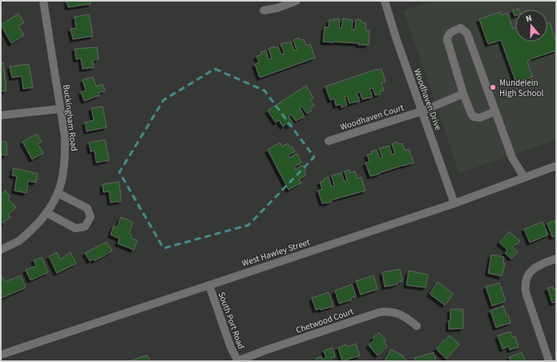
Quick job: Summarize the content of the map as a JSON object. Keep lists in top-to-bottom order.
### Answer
{
  "streets": {
    "street": [
      "Woodhaven Drive",
      "Woodhaven Court",
      "Buckingham Road",
      "West Hawley Street",
      "South Port Road",
      "Chetwood Court"
    ]
  },
  "crossings": [
    ["Woodhaven Drive", "Woodhaven Court"],
    ["Woodhaven Drive", "West Hawley Street"],
    ["West Hawley Street", "South Port Road"],
    ["South Port Road", "Chetwood Court"]
  ],
  "places": ["Mundelein High School"],
  "north": "top"
}
